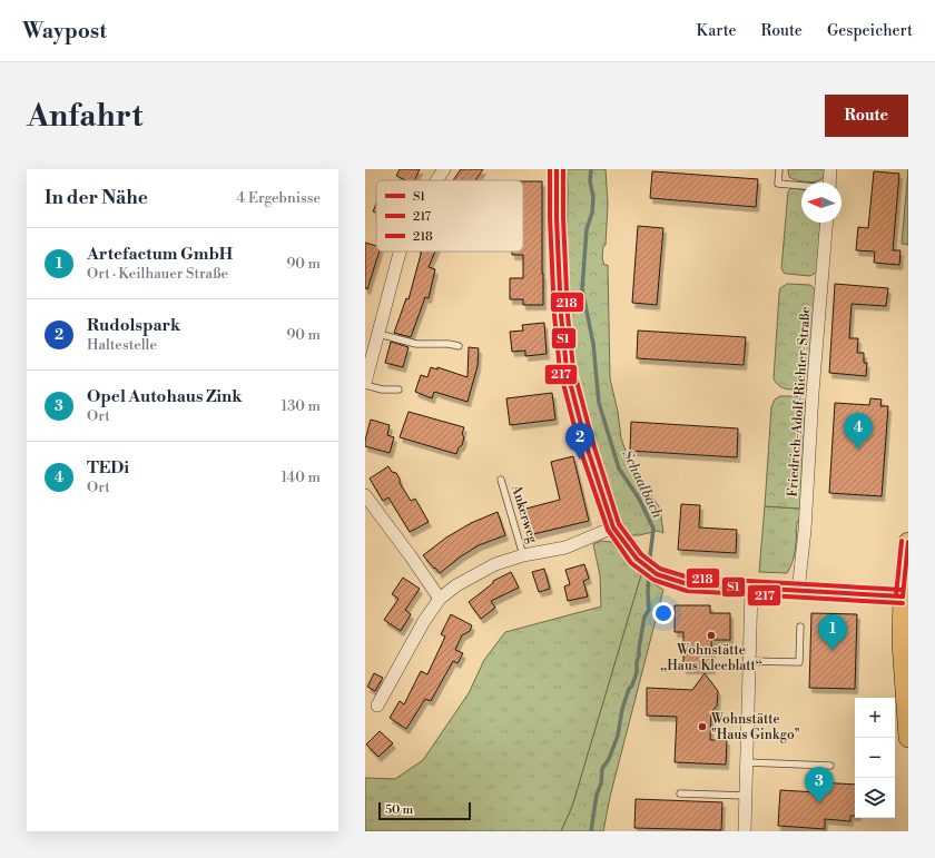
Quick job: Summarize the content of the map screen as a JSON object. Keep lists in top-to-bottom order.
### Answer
{
  "streets": {
    "street": ["Friedrich-Adolf-Richter-Straße"],
    "lane": ["Ankerweg"]
  },
  "water": ["Schaalbach"],
  "places": ["Wohnstätte „Haus Kleeblatt“", "Wohnstätte \"Haus Ginkgo\""],
  "lines": ["transit line S1", "transit line 217", "transit line 218"],
  "legend": ["S1", "217", "218"],
  "scale_bar": "50 m",
  "north": "left",
  "page": {
    "header": "Waypost",
    "nav": ["Karte", "Route", "Gespeichert"],
    "buttons": "Route",
    "title": "Anfahrt",
    "heading": ["In der Nähe", "4 Ergebnisse"],
    "list": [
      {
        "mark": "1",
        "name": "Artefactum GmbH",
        "note": "Ort · Keilhauer Straße",
        "value": "90 m"
      },
      {
        "mark": "2",
        "name": "Rudolspark",
        "note": "Haltestelle",
        "value": "90 m"
      },
      {
        "mark": "3",
        "name": "Opel Autohaus Zink",
        "note": "Ort",
        "value": "130 m"
      },
      {
        "mark": "4",
        "name": "TEDi",
        "note": "Ort",
        "value": "140 m"
      }
    ],
    "pins": [
      "4",
      "2",
      "1",
      "3"
    ],
    "map_buttons": ["+", "−"],
    "scale": "50 m"
  }
}
